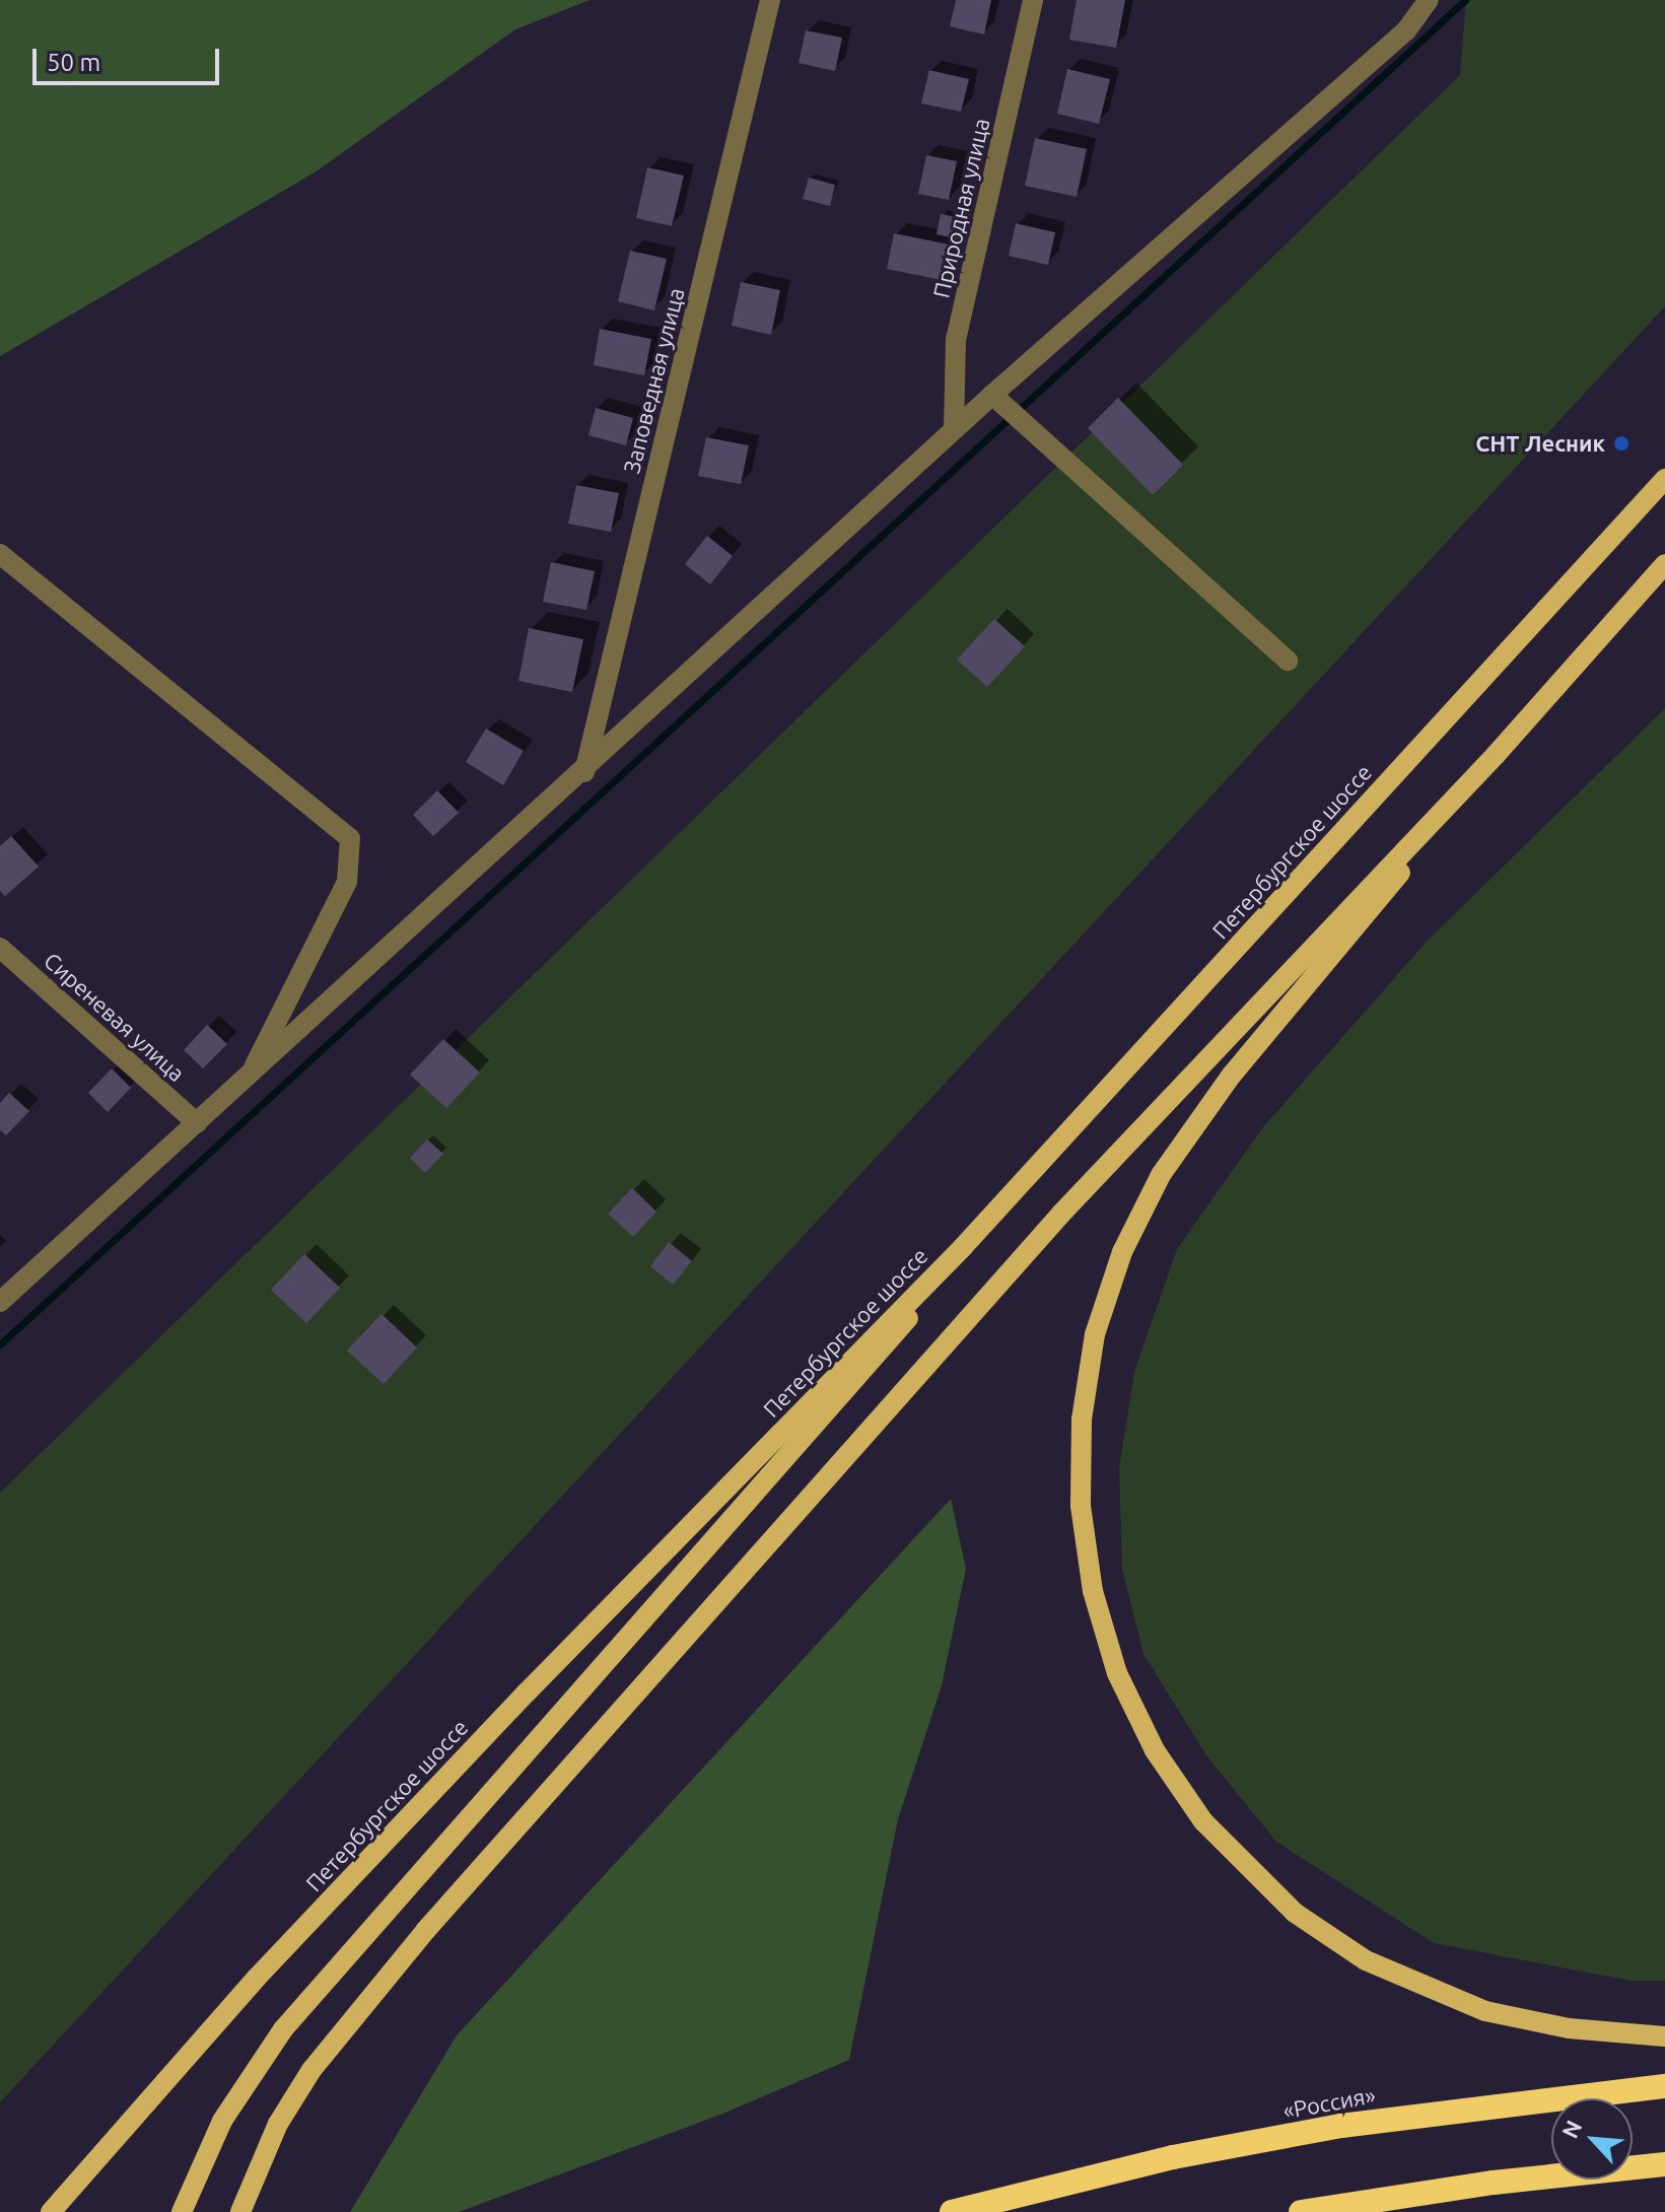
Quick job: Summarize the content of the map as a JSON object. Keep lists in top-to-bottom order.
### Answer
{
  "streets": {
    "highway": ["«Россия»"],
    "main road": ["Петербургское шоссе"],
    "street": ["Природная улица", "Заповедная улица", "Сиреневая улица"]
  },
  "places": ["СНТ Лесник"],
  "scale_bar": "50 m",
  "north": "top left"
}
